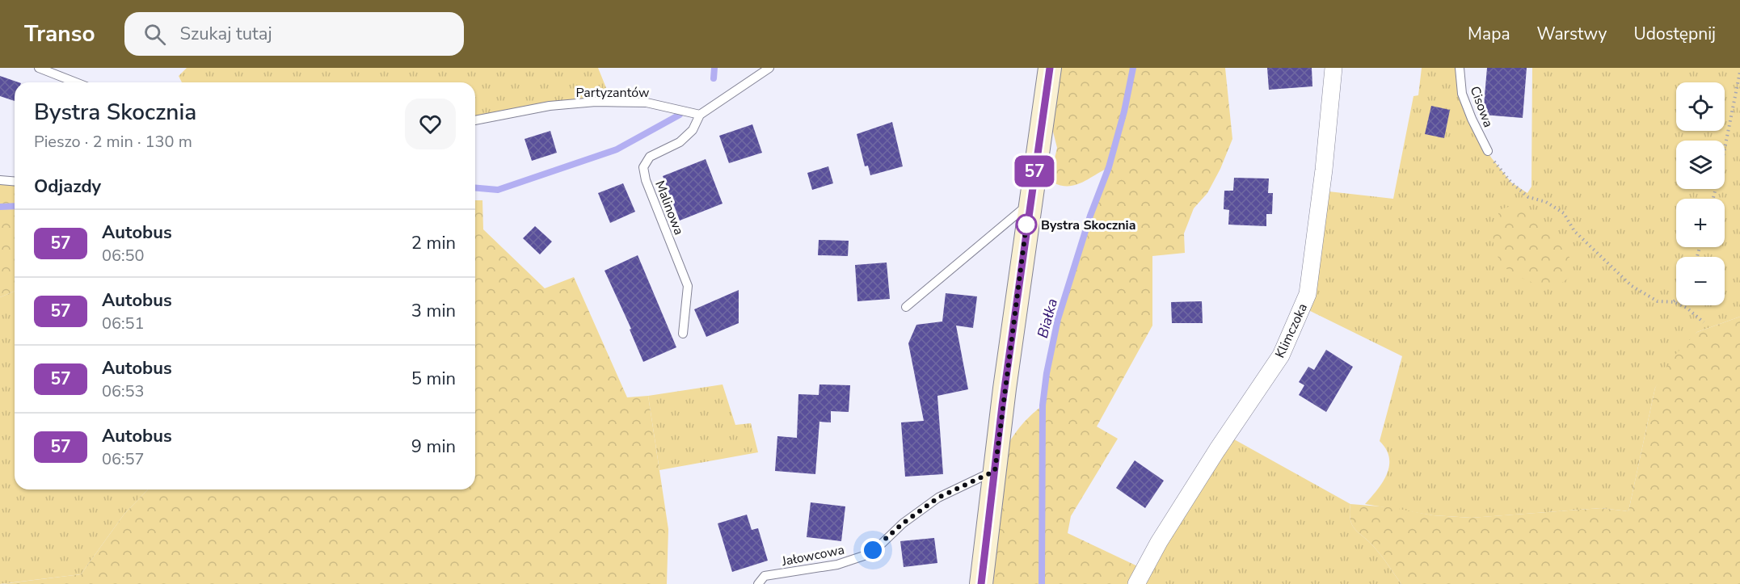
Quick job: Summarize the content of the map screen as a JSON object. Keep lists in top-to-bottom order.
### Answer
{
  "streets": {
    "street": ["Klimczoka"],
    "lane": [
      "Partyzantów",
      "Cisowa",
      "Malinowa",
      "Jałowcowa"
    ]
  },
  "crossings": [
    ["Partyzantów", "Malinowa"]
  ],
  "water": ["Białka"],
  "places": ["Bystra Skocznia"],
  "lines": ["bus line 57"],
  "page": {
    "header": "Transo",
    "search": "Szukaj tutaj",
    "nav": ["Mapa", "Warstwy", "Udostępnij"],
    "on_map": "57",
    "map_buttons": ["+", "−"],
    "heading": [
      ["Bystra Skocznia", "Pieszo · 2 min · 130 m"],
      "Odjazdy"
    ],
    "list": [
      {
        "mark": "57",
        "name": "Autobus",
        "note": "06:50",
        "value": "2 min"
      },
      {
        "mark": "57",
        "name": "Autobus",
        "note": "06:51",
        "value": "3 min"
      },
      {
        "mark": "57",
        "name": "Autobus",
        "note": "06:53",
        "value": "5 min"
      },
      {
        "mark": "57",
        "name": "Autobus",
        "note": "06:57",
        "value": "9 min"
      }
    ]
  }
}
